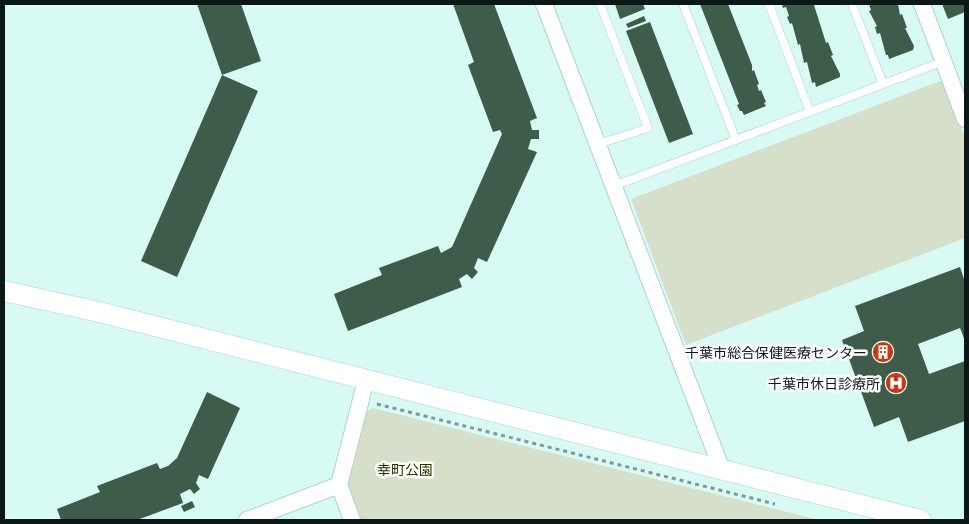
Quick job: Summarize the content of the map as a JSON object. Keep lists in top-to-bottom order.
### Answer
{
  "parks": ["幸町公園"],
  "places": {
    "building": ["千葉市総合保健医療センター"],
    "hospital": ["千葉市休日診療所"]
  }
}
